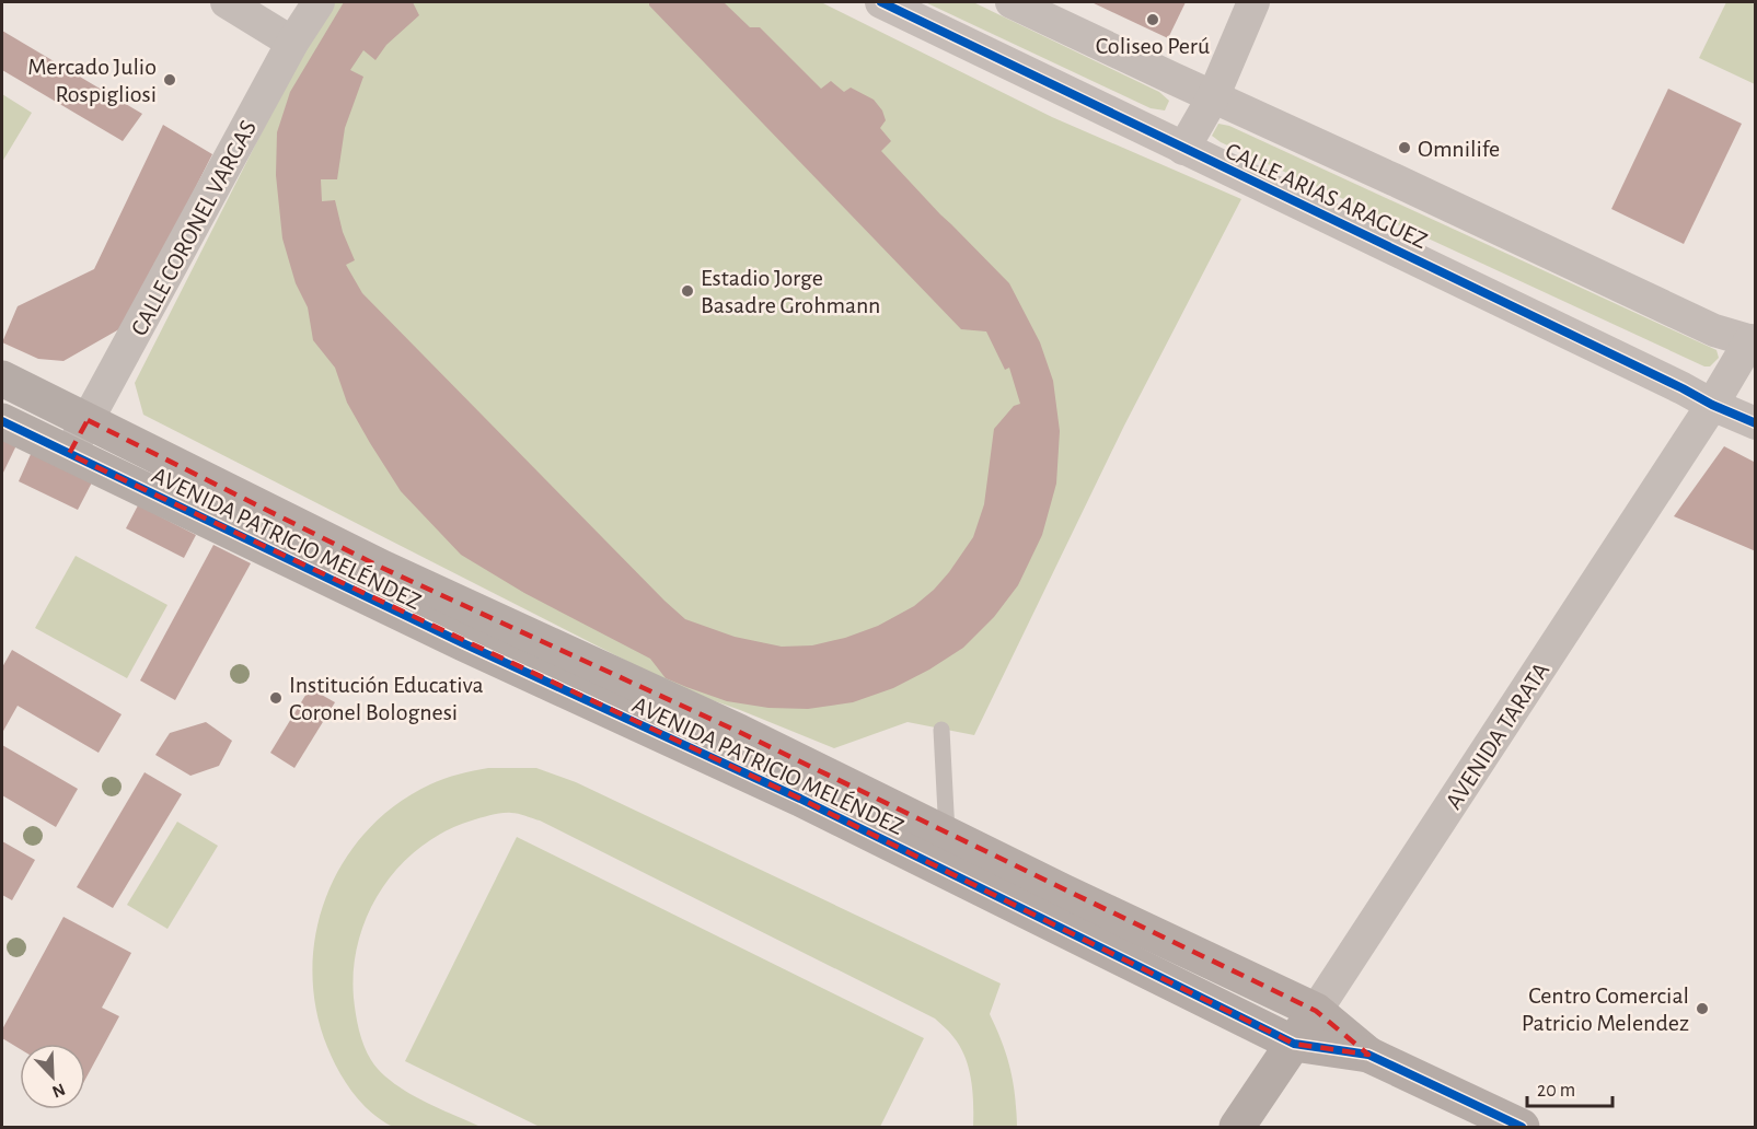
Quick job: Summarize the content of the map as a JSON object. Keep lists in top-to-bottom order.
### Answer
{
  "streets": {
    "street": [
      "CALLE ARIAS ARAGUEZ",
      "CALLE CORONEL VARGAS",
      "AVENIDA PATRICIO MELÉNDEZ",
      "AVENIDA TARATA"
    ]
  },
  "crossings": [
    ["CALLE ARIAS ARAGUEZ", "AVENIDA TARATA"],
    ["CALLE CORONEL VARGAS", "AVENIDA PATRICIO MELÉNDEZ"],
    ["AVENIDA PATRICIO MELÉNDEZ", "AVENIDA TARATA"]
  ],
  "places": [
    "Coliseo Perú",
    "Mercado Julio Rospigliosi",
    "Omnilife",
    "Estadio Jorge Basadre Grohmann",
    "Institución Educativa Coronel Bolognesi",
    "Centro Comercial Patricio Melendez"
  ],
  "scale_bar": "20 m",
  "north": "bottom right"
}
